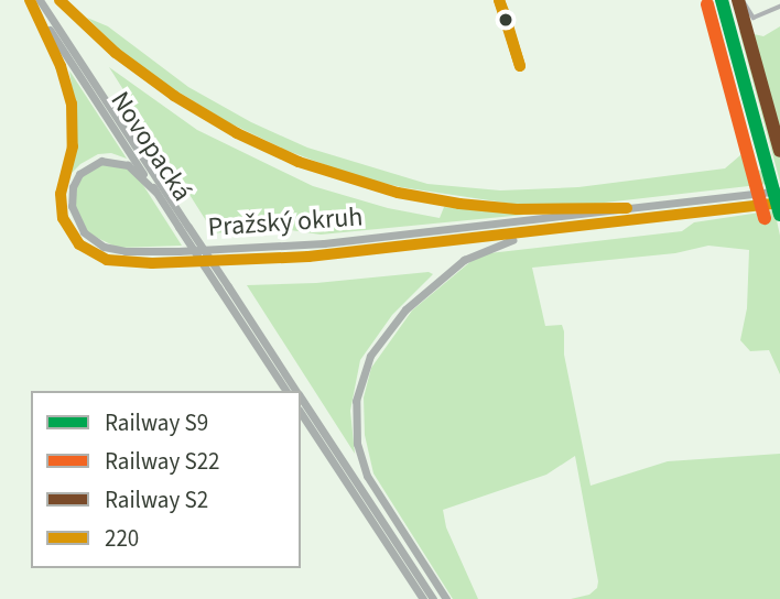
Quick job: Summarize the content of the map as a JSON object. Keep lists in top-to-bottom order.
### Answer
{
  "streets": {
    "highway": ["Novopacká", "Pražský okruh"]
  },
  "crossings": [
    ["Novopacká", "Pražský okruh"]
  ],
  "lines": [
    "rail line S9",
    "rail line S2",
    "transit line 220",
    "rail line S22"
  ],
  "legend": [
    "Railway S9",
    "Railway S22",
    "Railway S2",
    "220"
  ]
}
